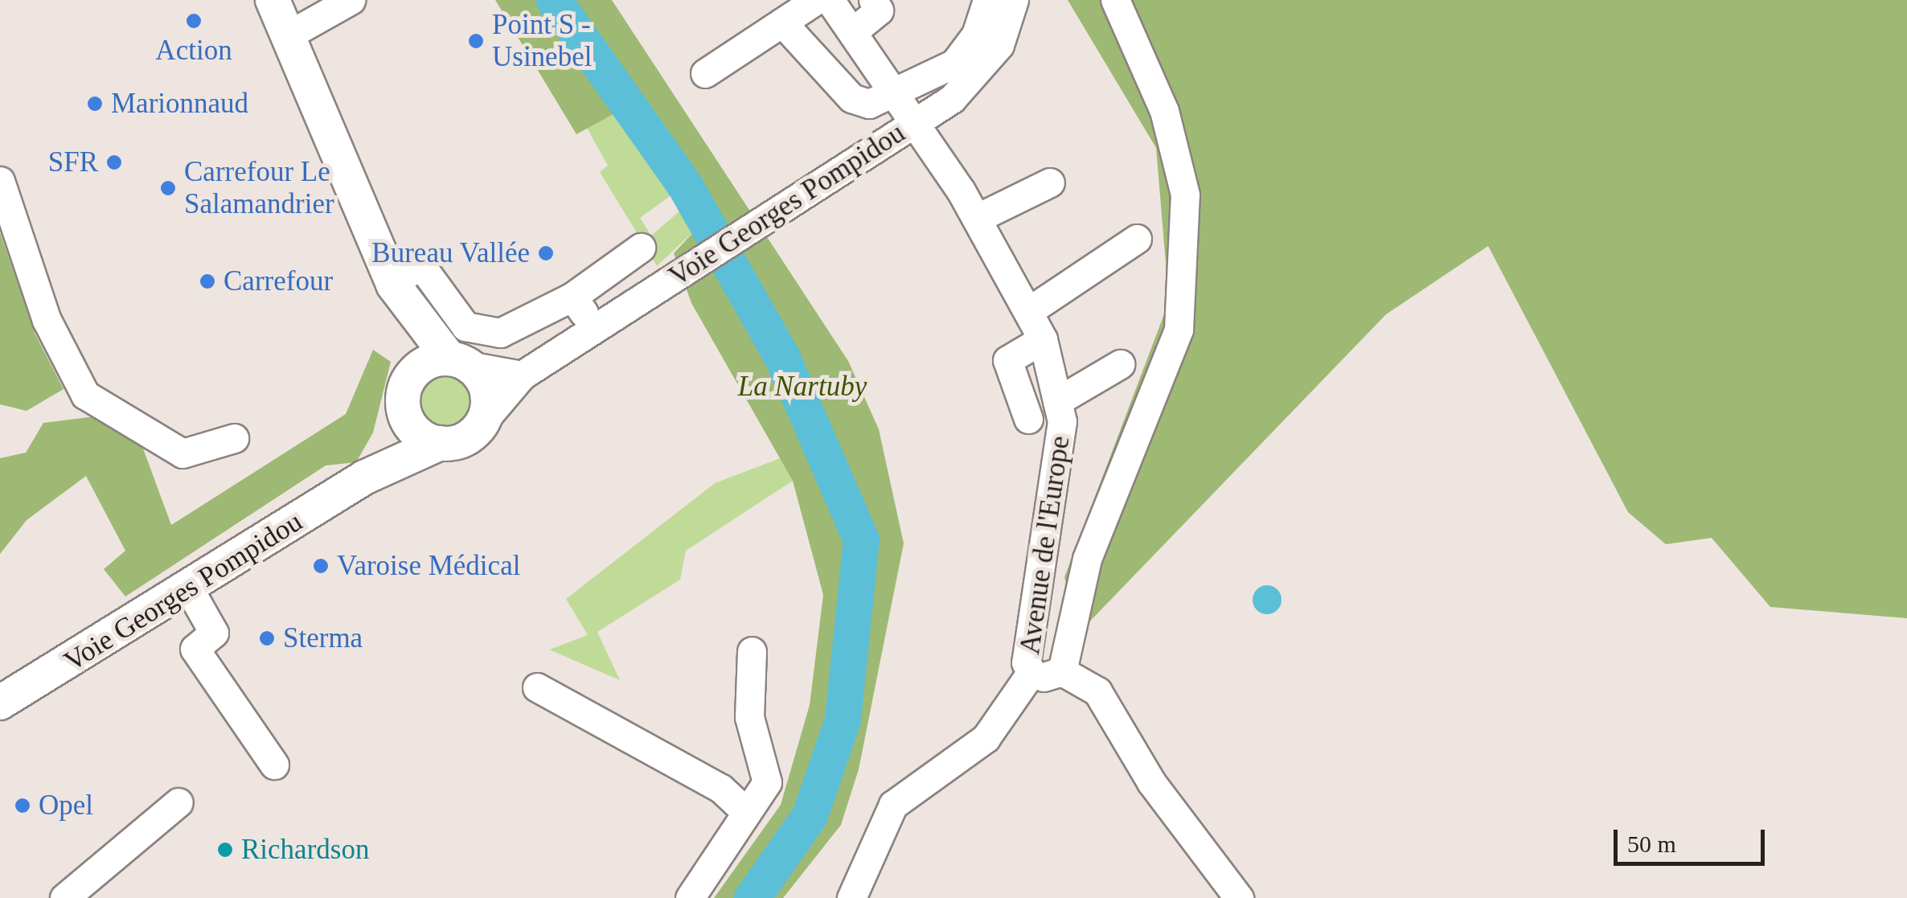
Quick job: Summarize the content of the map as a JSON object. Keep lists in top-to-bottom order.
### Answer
{
  "streets": {
    "main road": ["Voie Georges Pompidou"],
    "street": ["Avenue de l'Europe"]
  },
  "crossings": [
    ["Voie Georges Pompidou", "Avenue de l'Europe"]
  ],
  "parks": ["La Nartuby"],
  "places": [
    "Action",
    "Point S - Usinebel",
    "Marionnaud",
    "SFR",
    "Carrefour Le Salamandrier",
    "Bureau Vallée",
    "Carrefour",
    "Varoise Médical",
    "Sterma",
    "Opel",
    "Richardson"
  ],
  "scale_bar": "50 m"
}
